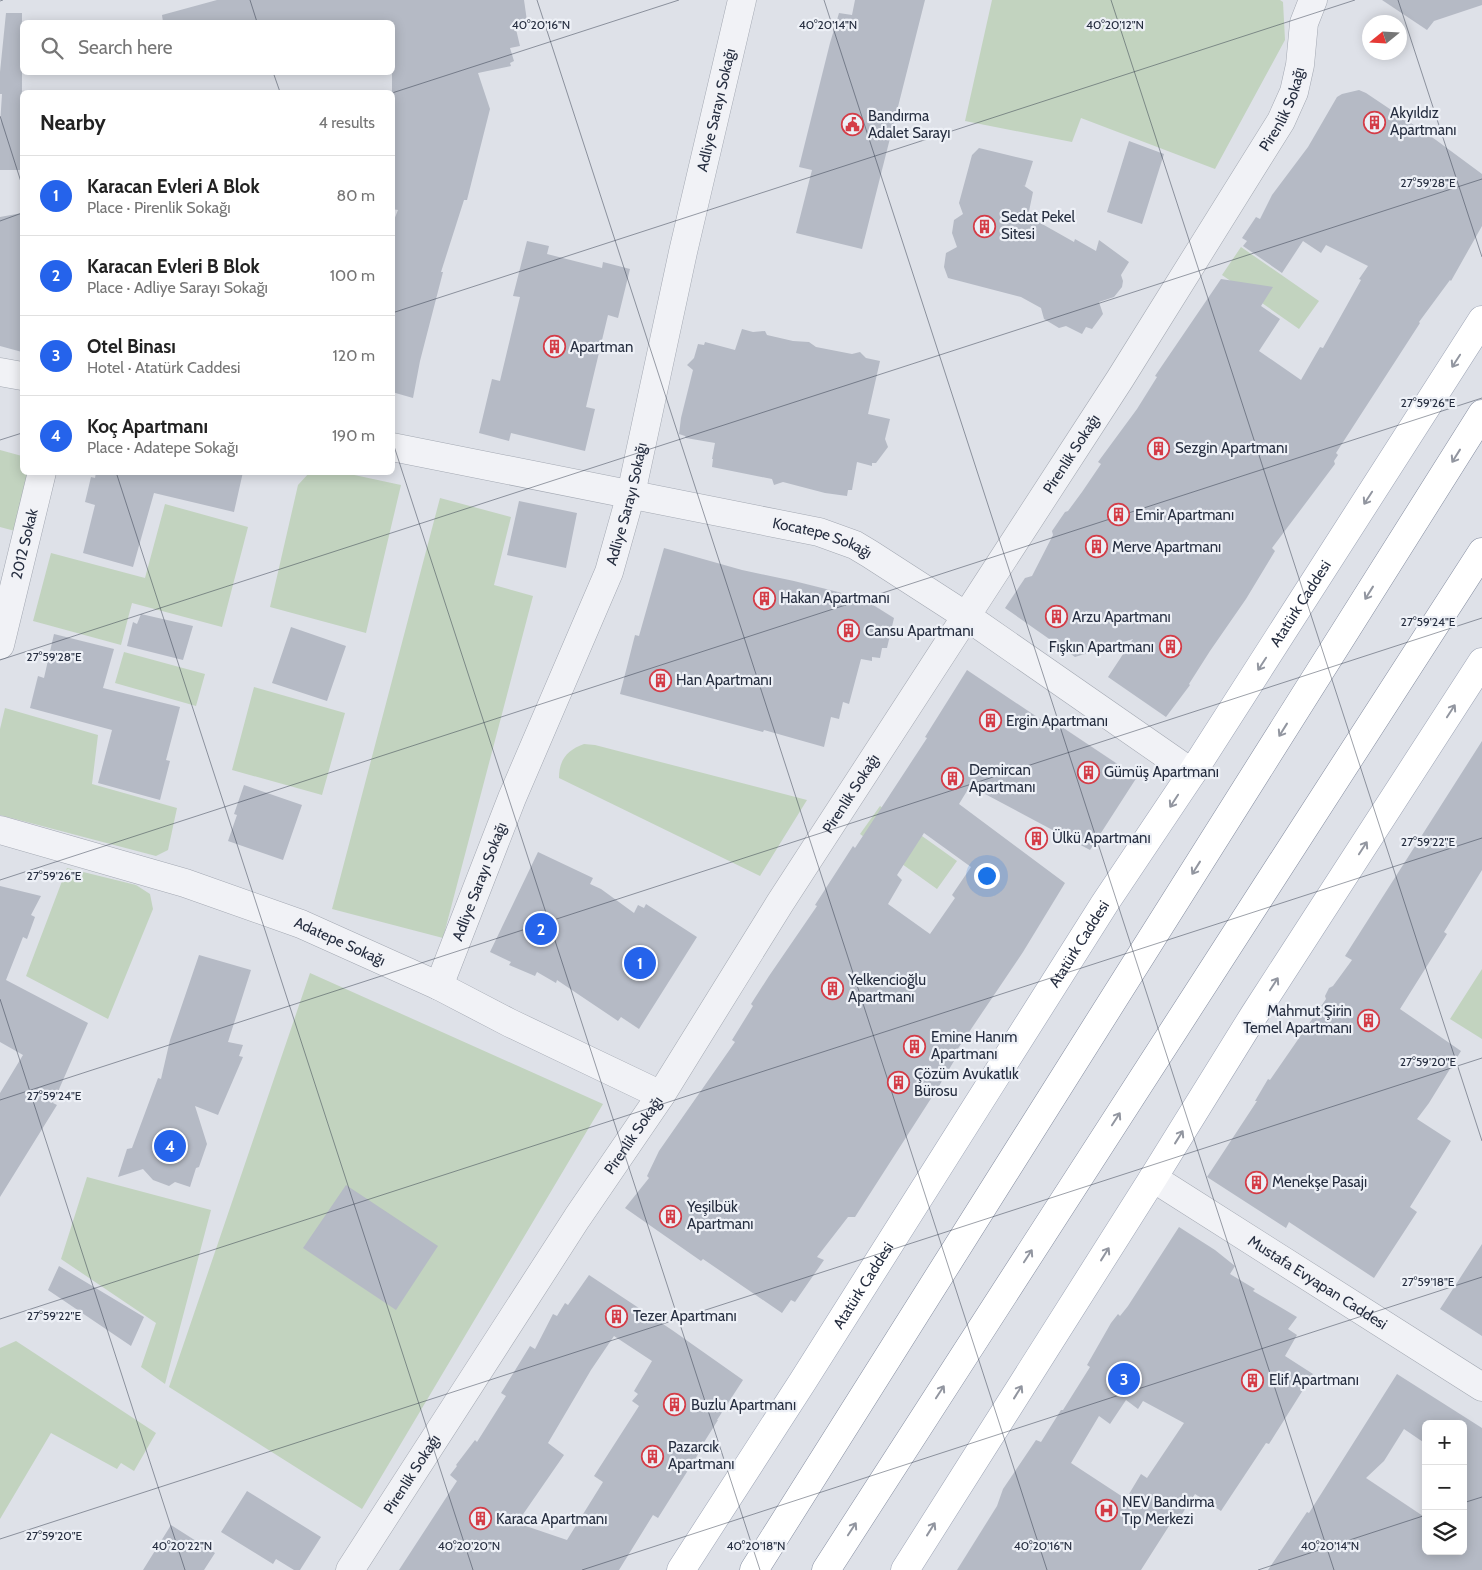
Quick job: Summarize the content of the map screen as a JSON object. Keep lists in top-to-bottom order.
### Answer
{
  "streets": {
    "main road": ["Atatürk Caddesi"],
    "street": [
      "Pirenlik Sokağı",
      "Adliye Sarayı Sokağı",
      "Kocatepe Sokağı",
      "2012 Sokak",
      "Adatepe Sokağı",
      "Mustafa Evyapan Caddesi"
    ]
  },
  "crossings": [
    ["Pirenlik Sokağı", "Kocatepe Sokağı"],
    ["Pirenlik Sokağı", "Adatepe Sokağı"],
    ["Adliye Sarayı Sokağı", "Kocatepe Sokağı"],
    ["Adliye Sarayı Sokağı", "Adatepe Sokağı"],
    ["Kocatepe Sokağı", "Atatürk Caddesi"]
  ],
  "places": {
    "building": [
      "Akyıldız Apartmanı",
      "Sedat Pekel Sitesi",
      "Apartman",
      "Sezgin Apartmanı",
      "Emir Apartmanı",
      "Merve Apartmanı",
      "Hakan Apartmanı",
      "Arzu Apartmanı",
      "Cansu Apartmanı",
      "Fışkın Apartmanı",
      "Han Apartmanı",
      "Ergin Apartmanı",
      "Gümüş Apartmanı",
      "Demircan Apartmanı",
      "Ülkü Apartmanı",
      "Yelkencioğlu Apartmanı",
      "Mahmut Şirin Temel Apartmanı",
      "Emine Hanım Apartmanı",
      "Çözüm Avukatlık Bürosu",
      "Menekşe Pasajı",
      "Yeşilbük Apartmanı",
      "Tezer Apartmanı",
      "Elif Apartmanı",
      "Buzlu Apartmanı",
      "Pazarcık Apartmanı",
      "Karaca Apartmanı"
    ],
    "public building": ["Bandırma Adalet Sarayı"],
    "hospital": ["NEV Bandırma Tıp Merkezi"]
  },
  "north": "left",
  "page": {
    "search": "Search here",
    "heading": ["Nearby", "4 results"],
    "list": [
      {
        "mark": "1",
        "name": "Karacan Evleri A Blok",
        "note": "Place · Pirenlik Sokağı",
        "value": "80 m"
      },
      {
        "mark": "2",
        "name": "Karacan Evleri B Blok",
        "note": "Place · Adliye Sarayı Sokağı",
        "value": "100 m"
      },
      {
        "mark": "3",
        "name": "Otel Binası",
        "note": "Hotel · Atatürk Caddesi",
        "value": "120 m"
      },
      {
        "mark": "4",
        "name": "Koç Apartmanı",
        "note": "Place · Adatepe Sokağı",
        "value": "190 m"
      }
    ],
    "pins": [
      "2",
      "1",
      "4",
      "3"
    ],
    "map_buttons": ["+", "−"]
  },
  "coordinates": [
    "40°20'16\"N",
    "40°20'14\"N",
    "40°20'12\"N",
    "27°59'28\"E",
    "27°59'26\"E",
    "27°59'24\"E",
    "27°59'22\"E",
    "27°59'20\"E",
    "27°59'18\"E",
    "40°20'22\"N",
    "40°20'20\"N",
    "40°20'18\"N"
  ]
}
